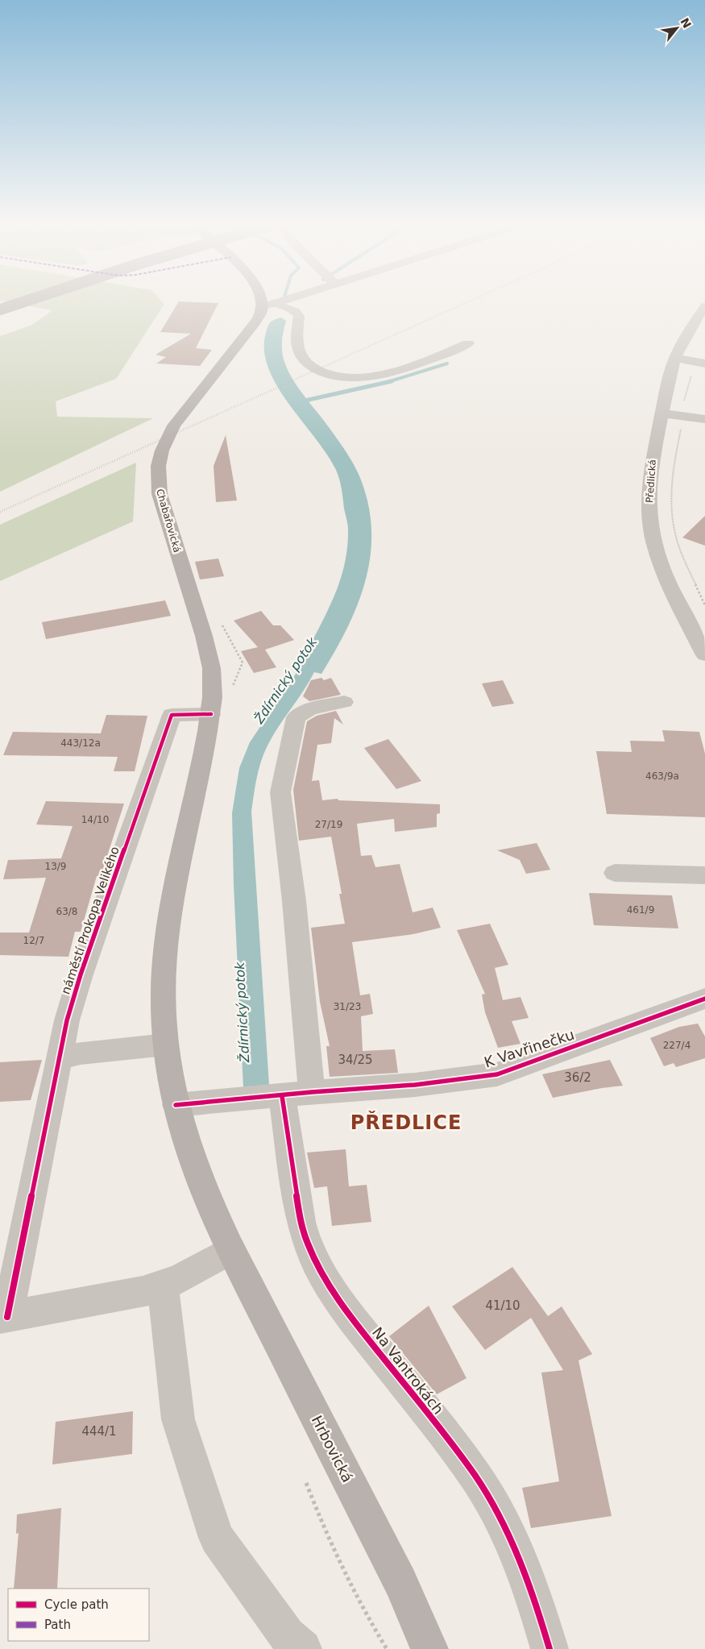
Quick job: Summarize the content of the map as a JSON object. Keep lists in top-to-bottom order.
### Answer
{
  "streets": {
    "main road": ["Chabařovická", "Hrbovická"],
    "street": [
      "Předlická",
      "náměstí Prokopa Velikého",
      "K Vavřinečku",
      "Na Vantrokách"
    ]
  },
  "crossings": [
    ["Chabařovická", "náměstí Prokopa Velikého"],
    ["náměstí Prokopa Velikého", "Hrbovická"],
    ["K Vavřinečku", "Na Vantrokách"]
  ],
  "districts": ["PŘEDLICE"],
  "water": ["Ždírnický potok"],
  "house_numbers": [
    "443/12a",
    "463/9a",
    "14/10",
    "27/19",
    "13/9",
    "461/9",
    "63/8",
    "12/7",
    "31/23",
    "227/4",
    "34/25",
    "36/2",
    "41/10",
    "444/1"
  ],
  "legend": ["Cycle path", "Path"],
  "north": "top right"
}
